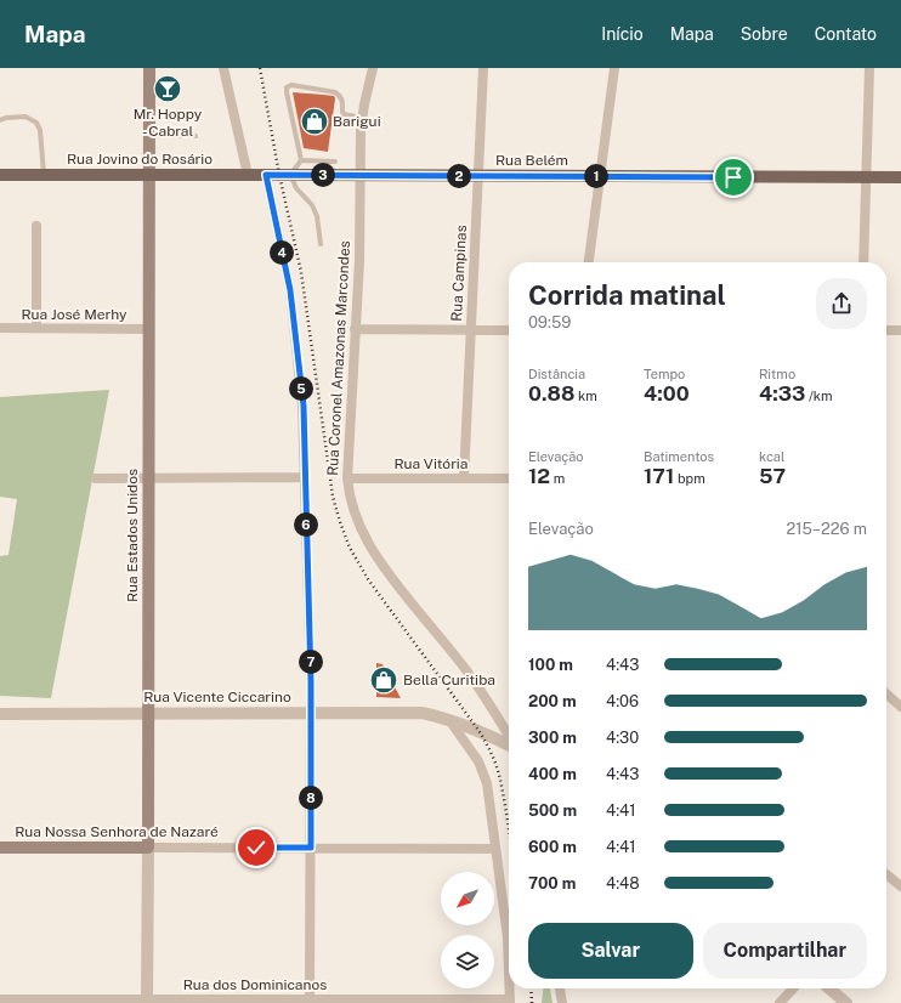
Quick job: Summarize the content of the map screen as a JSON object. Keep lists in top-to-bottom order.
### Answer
{
  "streets": {
    "main road": [
      "Rua Jovino do Rosário",
      "Rua Belém",
      "Rua Estados Unidos",
      "Rua Nossa Senhora de Nazaré"
    ],
    "street": [
      "Rua Campinas",
      "Rua José Merhy",
      "Rua Coronel Amazonas Marcondes",
      "Rua Vitória",
      "Rua Vicente Ciccarino",
      "Rua dos Dominicanos"
    ]
  },
  "crossings": [
    ["Rua Jovino do Rosário", "Rua Belém"],
    ["Rua Jovino do Rosário", "Rua Estados Unidos"],
    ["Rua Belém", "Rua Campinas"],
    ["Rua Belém", "Rua Coronel Amazonas Marcondes"],
    ["Rua Campinas", "Rua Vitória"],
    ["Rua José Merhy", "Rua Estados Unidos"],
    ["Rua Coronel Amazonas Marcondes", "Rua Vitória"],
    ["Rua Estados Unidos", "Rua Vicente Ciccarino"],
    ["Rua Estados Unidos", "Rua Nossa Senhora de Nazaré"],
    ["Rua Estados Unidos", "Rua dos Dominicanos"]
  ],
  "places": {
    "bar": ["Mr. Hoppy - Cabral"],
    "shop": ["Barigui", "Bella Curitiba"]
  },
  "north": "bottom left",
  "page": {
    "header": "Mapa",
    "nav": [
      "Início",
      "Mapa",
      "Sobre",
      "Contato"
    ],
    "pins": [
      "3",
      "1",
      "2",
      "4",
      "5",
      "6",
      "7",
      "8"
    ],
    "heading": ["Corrida matinal", "09:59"],
    "stats": [
      ["Distância", "0.88 km"],
      ["Tempo", "4:00"],
      ["Ritmo", "4:33 /km"],
      ["Elevação", "12 m"],
      ["Batimentos", "171 bpm"],
      ["kcal", "57"]
    ],
    "chart": ["Elevação", "215–226 m"],
    "list": [
      {
        "name": "100 m",
        "note": "4:43"
      },
      {
        "name": "200 m",
        "note": "4:06"
      },
      {
        "name": "300 m",
        "note": "4:30"
      },
      {
        "name": "400 m",
        "note": "4:43"
      },
      {
        "name": "500 m",
        "note": "4:41"
      },
      {
        "name": "600 m",
        "note": "4:41"
      },
      {
        "name": "700 m",
        "note": "4:48"
      }
    ],
    "buttons": ["Salvar", "Compartilhar"]
  }
}
